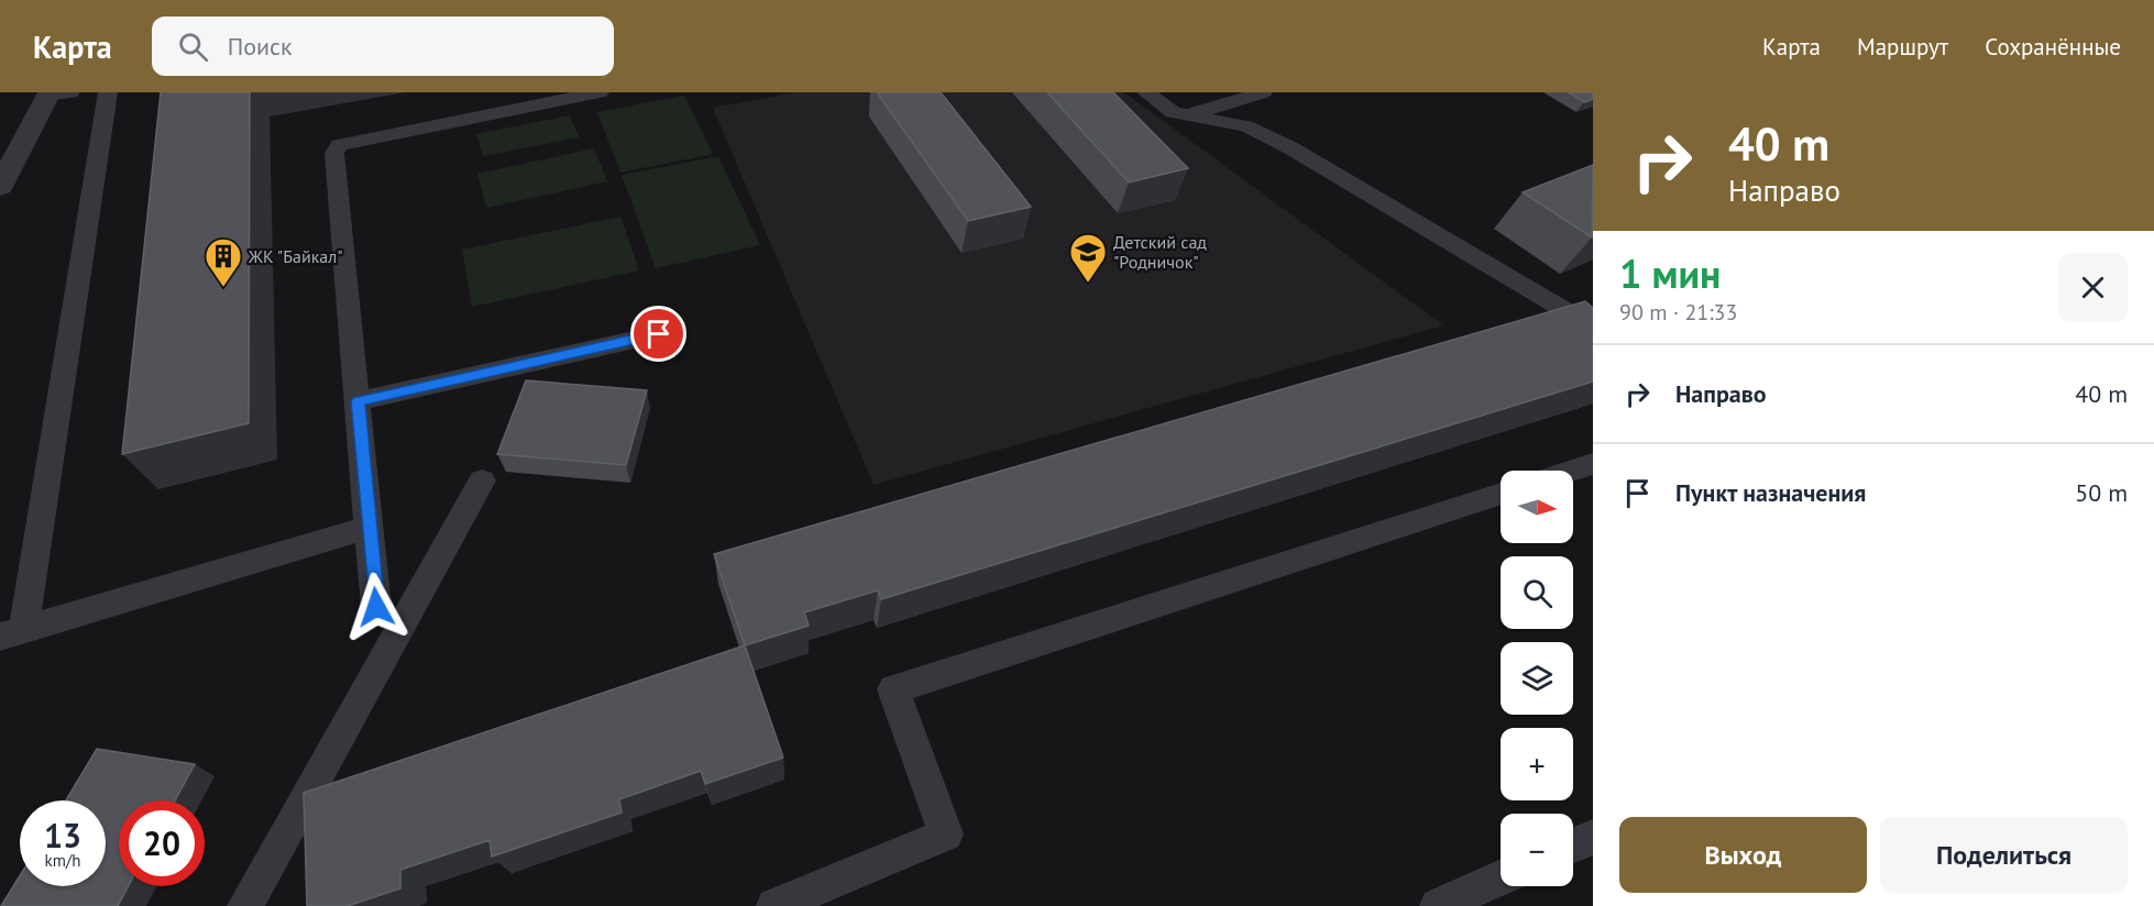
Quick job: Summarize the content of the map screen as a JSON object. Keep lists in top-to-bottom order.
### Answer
{
  "places": {
    "school or university": ["Детский сад \"Родничок\""],
    "building": ["ЖК \"Байкал\""]
  },
  "north": "right",
  "page": {
    "header": "Карта",
    "search": "Поиск",
    "nav": ["Карта", "Маршрут", "Сохранённые"],
    "turn": ["40 m", "Направо"],
    "heading": ["1 мин", "90 m · 21:33"],
    "list": [
      {
        "name": "Направо",
        "value": "40 m"
      },
      {
        "name": "Пункт назначения",
        "value": "50 m"
      }
    ],
    "map_buttons": ["+", "−"],
    "speed": "13 km/h",
    "limit": "20",
    "buttons": ["Выход", "Поделиться"]
  }
}
